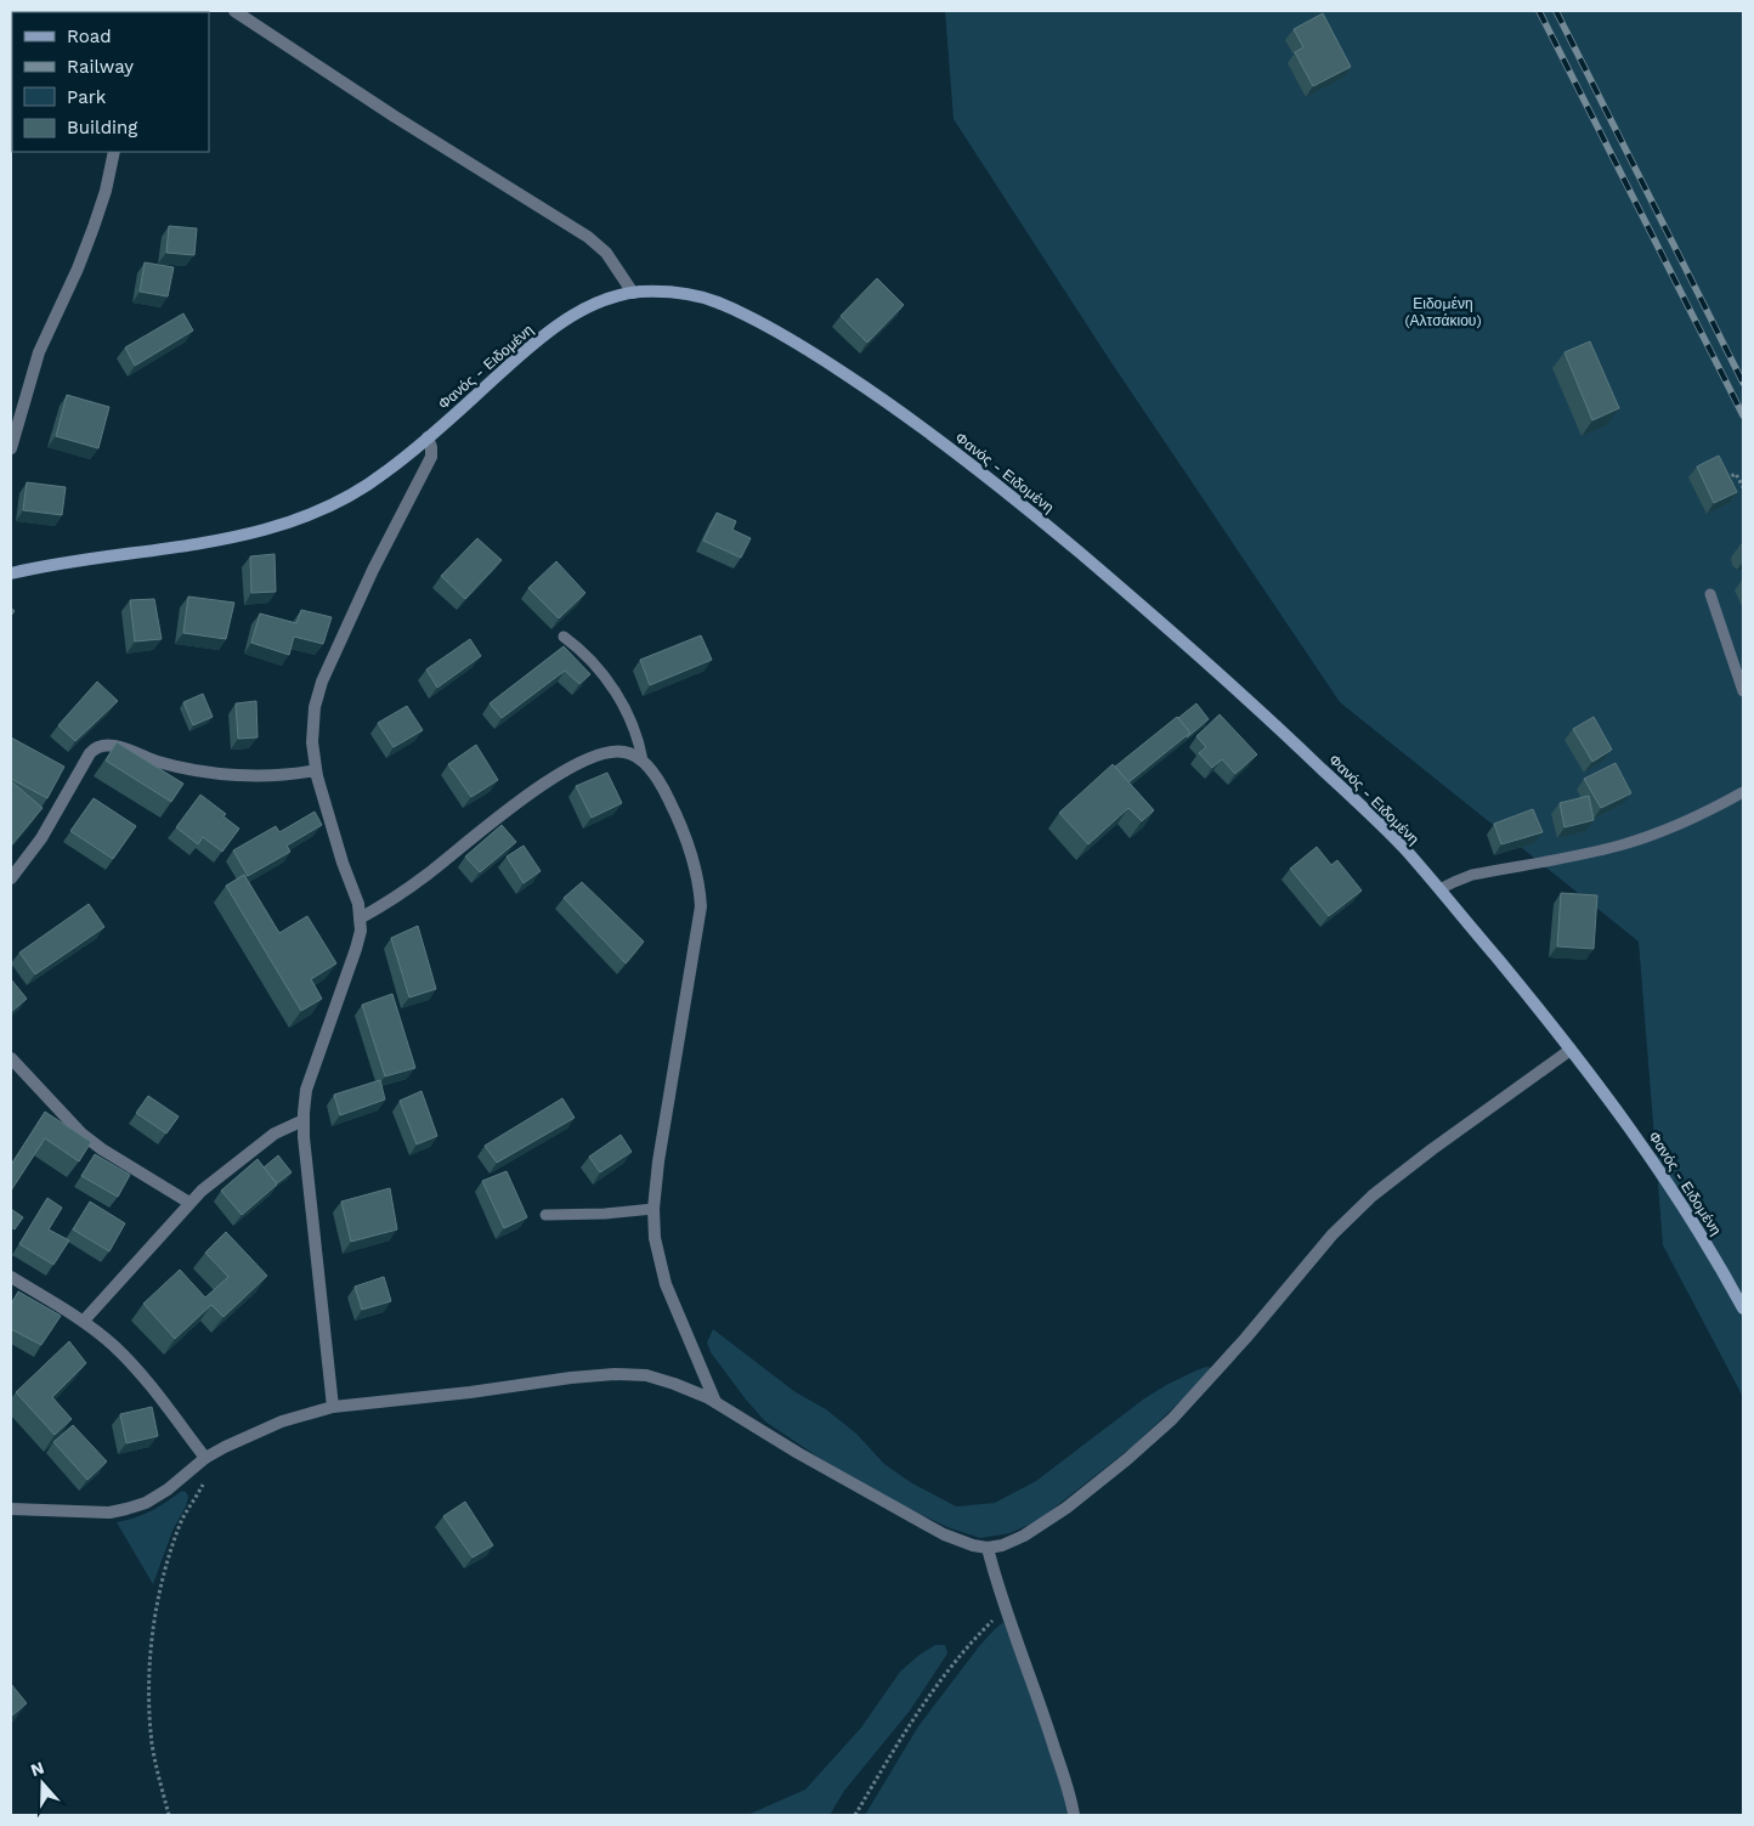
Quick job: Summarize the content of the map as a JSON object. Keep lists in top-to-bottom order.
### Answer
{
  "streets": {
    "street": ["Φανός - Ειδομένη"]
  },
  "parks": ["Ειδομένη (Αλτσάκιου)"],
  "legend": [
    "Road",
    "Railway",
    "Park",
    "Building"
  ],
  "north": "top"
}
